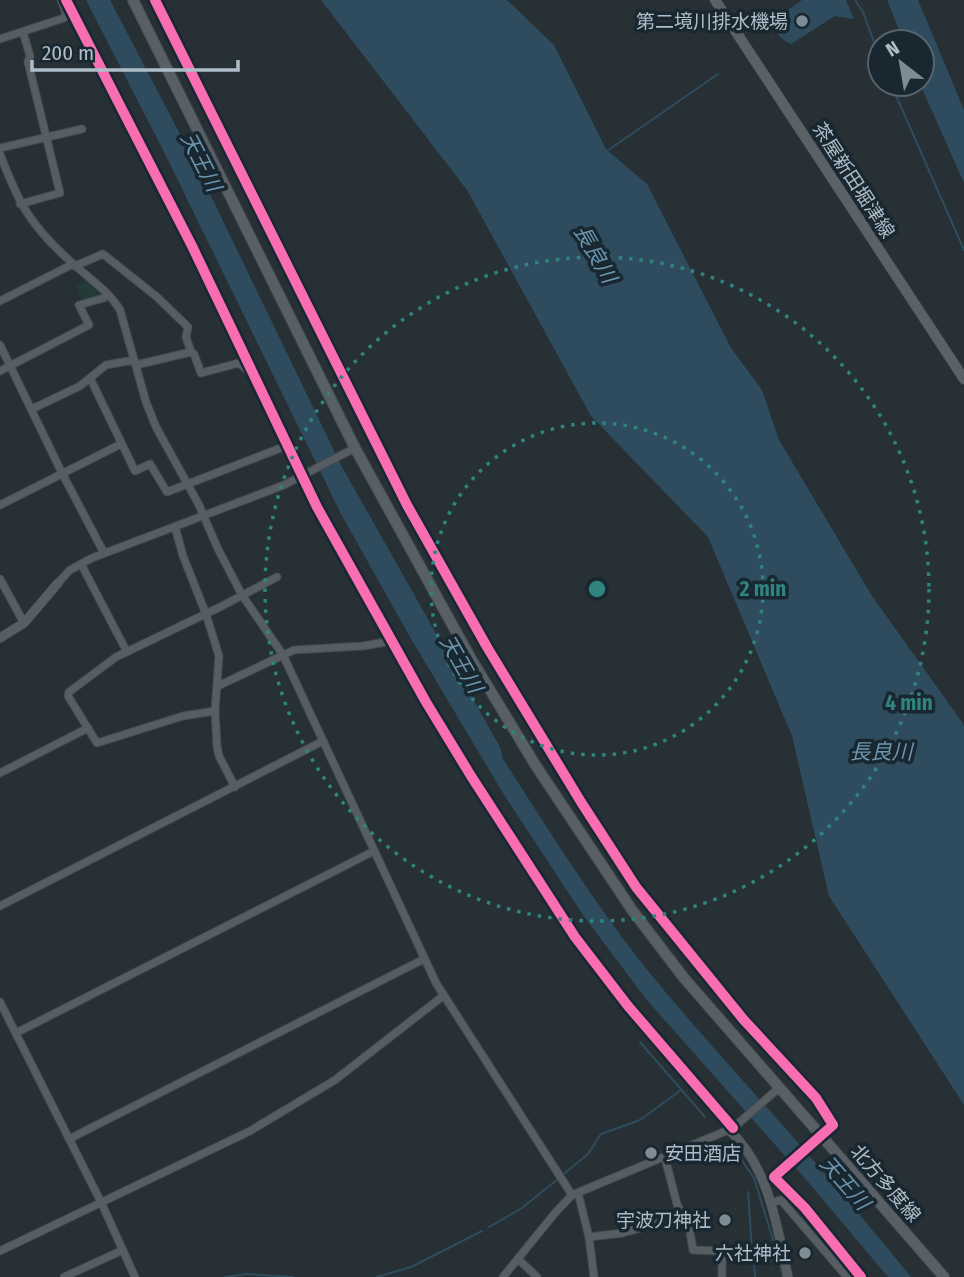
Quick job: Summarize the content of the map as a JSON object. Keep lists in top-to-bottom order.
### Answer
{
  "streets": {
    "main road": ["茶屋新田堀津線", "北方多度線"]
  },
  "water": ["天王川", "長良川"],
  "places": [
    "第二境川排水機場",
    "安田酒店",
    "宇波刀神社",
    "六社神社"
  ],
  "scale_bar": "200 m",
  "north": "top left",
  "rings": ["2 min", "4 min"]
}
